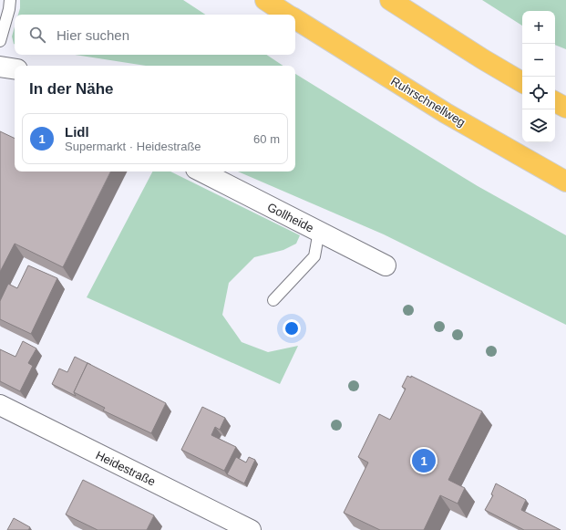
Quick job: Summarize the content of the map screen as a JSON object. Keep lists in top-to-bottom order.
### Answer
{
  "streets": {
    "highway": ["Ruhrschnellweg"],
    "street": ["Gollheide", "Heidestraße"]
  },
  "page": {
    "map_buttons": ["+", "−"],
    "search": "Hier suchen",
    "heading": "In der Nähe",
    "list": [
      {
        "mark": "1",
        "name": "Lidl",
        "note": "Supermarkt · Heidestraße",
        "value": "60 m"
      }
    ],
    "pins": "1"
  }
}
